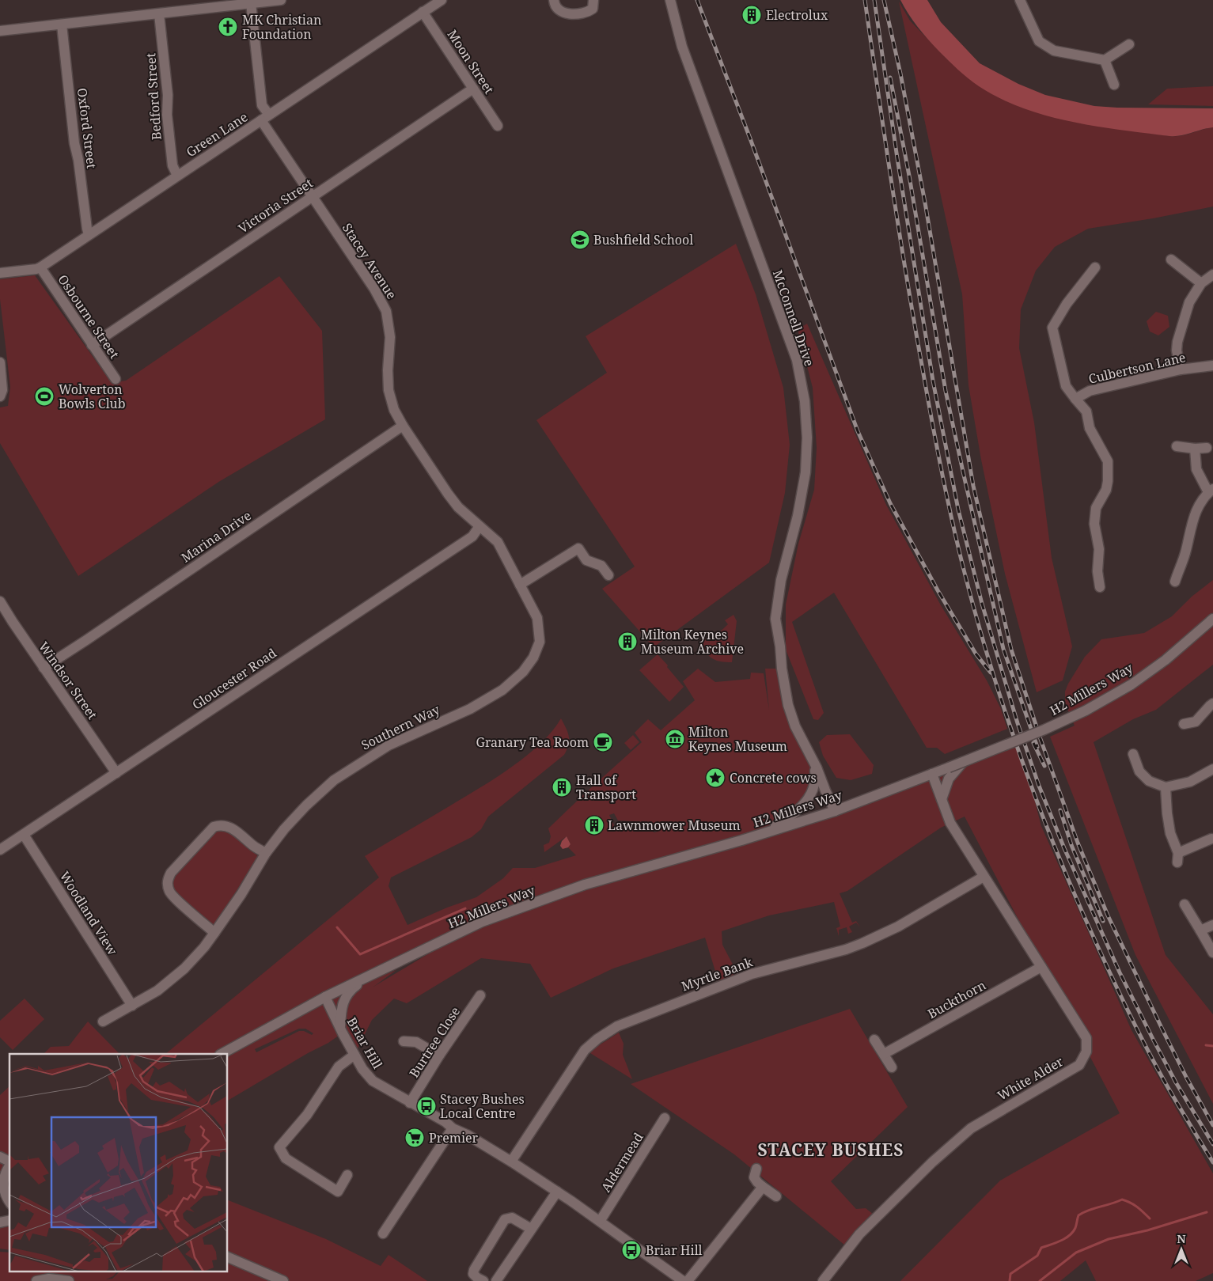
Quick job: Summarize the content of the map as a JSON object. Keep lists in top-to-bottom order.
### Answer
{
  "streets": {
    "street": [
      "Moon Street",
      "Bedford Street",
      "Oxford Street",
      "Green Lane",
      "Victoria Street",
      "Stacey Avenue",
      "Osbourne Street",
      "McConnell Drive",
      "Culbertson Lane",
      "Marina Drive",
      "Gloucester Road",
      "Windsor Street",
      "H2 Millers Way",
      "Southern Way",
      "Woodland View",
      "Myrtle Bank",
      "Buckthorn",
      "Burtree Close",
      "Briar Hill",
      "White Alder",
      "Aldermead"
    ]
  },
  "crossings": [
    ["Moon Street", "Green Lane"],
    ["Moon Street", "Victoria Street"],
    ["Bedford Street", "Green Lane"],
    ["Oxford Street", "Green Lane"],
    ["Green Lane", "Stacey Avenue"],
    ["Green Lane", "Osbourne Street"],
    ["Victoria Street", "Stacey Avenue"],
    ["Victoria Street", "Osbourne Street"],
    ["Stacey Avenue", "Marina Drive"],
    ["Stacey Avenue", "Gloucester Road"],
    ["Stacey Avenue", "Southern Way"],
    ["McConnell Drive", "H2 Millers Way"],
    ["Marina Drive", "Windsor Street"],
    ["Gloucester Road", "Windsor Street"],
    ["Gloucester Road", "Southern Way"],
    ["Gloucester Road", "Woodland View"],
    ["H2 Millers Way", "Briar Hill"],
    ["H2 Millers Way", "White Alder"],
    ["Southern Way", "Woodland View"],
    ["Myrtle Bank", "Briar Hill"],
    ["Myrtle Bank", "White Alder"],
    ["Buckthorn", "White Alder"],
    ["Burtree Close", "Briar Hill"],
    ["Briar Hill", "Aldermead"]
  ],
  "districts": ["STACEY BUSHES"],
  "places": {
    "building": [
      "Electrolux",
      "Milton Keynes Museum Archive",
      "Hall of Transport",
      "Lawnmower Museum"
    ],
    "church": ["MK Christian Foundation"],
    "school or university": ["Bushfield School"],
    "sports": ["Wolverton Bowls Club"],
    "museum": ["Milton Keynes Museum"],
    "cafe": ["Granary Tea Room"],
    "place": ["Concrete cows"],
    "bus stop": ["Stacey Bushes Local Centre", "Briar Hill"],
    "supermarket": ["Premier"]
  },
  "north": "top"
}
